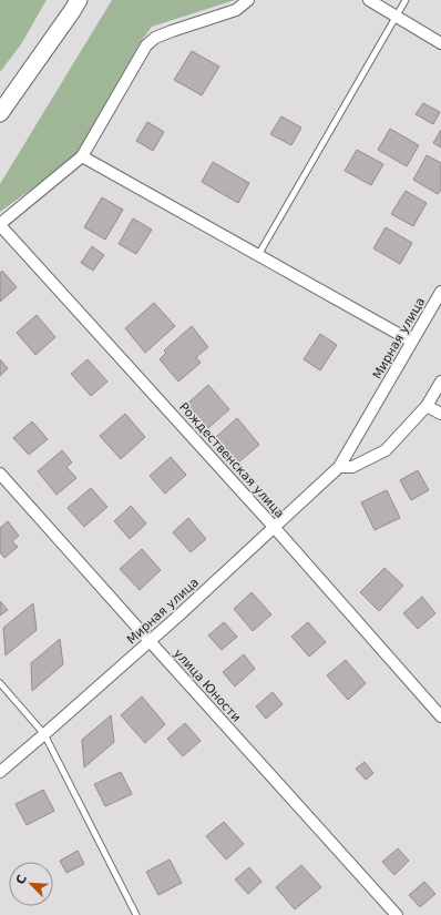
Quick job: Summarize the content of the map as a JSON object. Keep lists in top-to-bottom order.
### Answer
{
  "streets": {
    "street": ["Мирная улица", "Рождественская улица", "улица Юности"]
  },
  "crossings": [
    ["Мирная улица", "Рождественская улица"],
    ["Мирная улица", "улица Юности"]
  ],
  "north": "top left"
}
